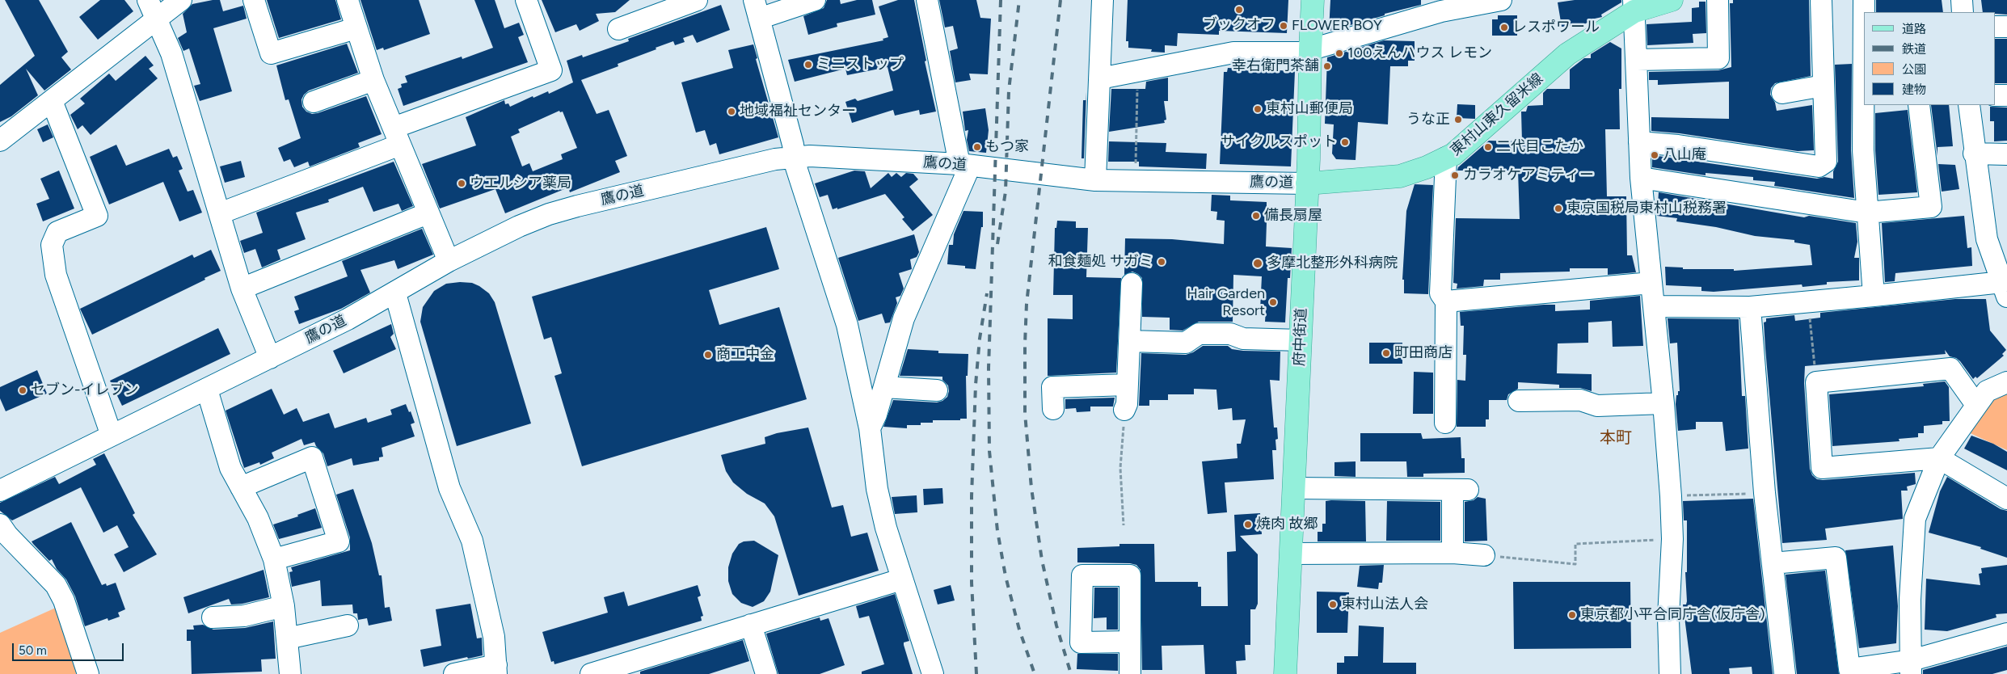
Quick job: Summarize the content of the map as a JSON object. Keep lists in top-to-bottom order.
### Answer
{
  "streets": {
    "main road": ["東村山東久留米線", "府中街道"],
    "street": ["鷹の道"]
  },
  "crossings": [
    ["東村山東久留米線", "鷹の道"],
    ["東村山東久留米線", "府中街道"],
    ["鷹の道", "府中街道"]
  ],
  "districts": ["本町"],
  "places": [
    "ブックオフ",
    "FLOWER BOY",
    "レスポワール",
    "100えんハウス レモン",
    "ミニストップ",
    "幸右衛門茶舗",
    "東村山郵便局",
    "地域福祉センター",
    "うな正",
    "サイクルスポット",
    "もつ家",
    "二代目こたか",
    "八山庵",
    "カラオケアミティー",
    "ウエルシア薬局",
    "東京国税局東村山税務署",
    "備長扇屋",
    "和食麺処 サガミ",
    "多摩北整形外科病院",
    "Hair Garden Resort",
    "町田商店",
    "商工中金",
    "セブン-イレブン",
    "焼肉 故郷",
    "東村山法人会",
    "東京都小平合同庁舎(仮庁舎)"
  ],
  "legend": [
    "道路",
    "鉄道",
    "公園",
    "建物"
  ],
  "scale_bar": "50 m"
}
